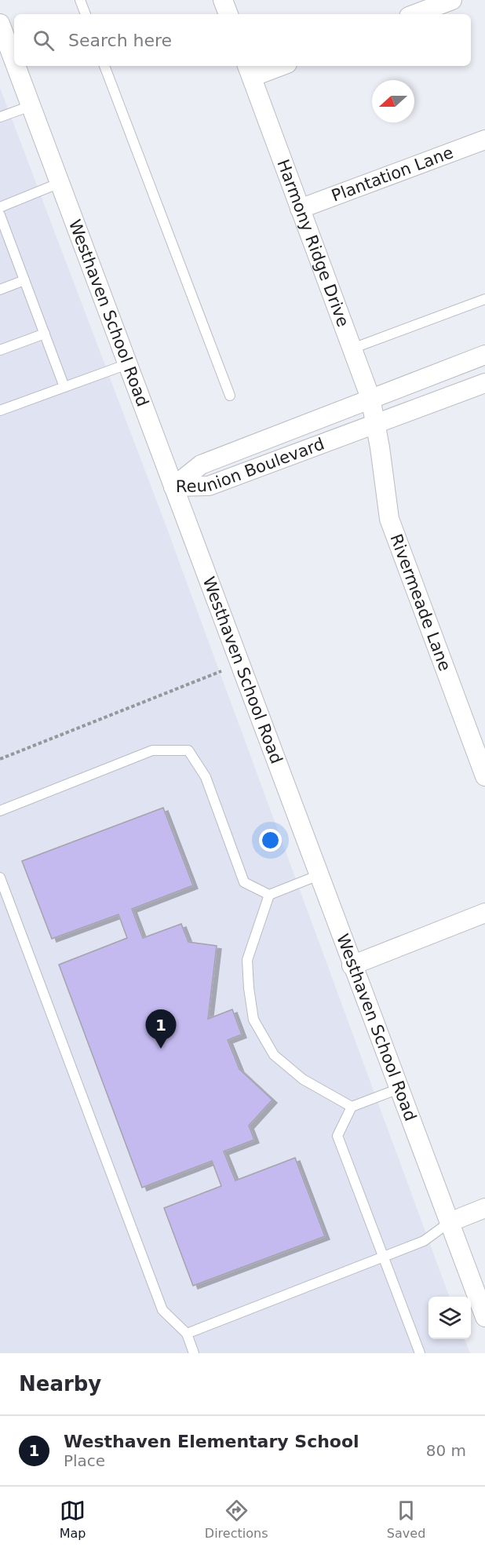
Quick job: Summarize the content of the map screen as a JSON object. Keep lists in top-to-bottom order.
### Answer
{
  "streets": {
    "street": [
      "Plantation Lane",
      "Harmony Ridge Drive",
      "Westhaven School Road",
      "Reunion Boulevard",
      "Rivermeade Lane"
    ]
  },
  "crossings": [
    ["Plantation Lane", "Harmony Ridge Drive"],
    ["Harmony Ridge Drive", "Reunion Boulevard"],
    ["Harmony Ridge Drive", "Rivermeade Lane"],
    ["Westhaven School Road", "Reunion Boulevard"],
    ["Reunion Boulevard", "Rivermeade Lane"]
  ],
  "north": "left",
  "page": {
    "search": "Search here",
    "pins": "1",
    "heading": "Nearby",
    "list": [
      {
        "mark": "1",
        "name": "Westhaven Elementary School",
        "note": "Place",
        "value": "80 m"
      }
    ],
    "nav": ["Map", "Directions", "Saved"]
  }
}
